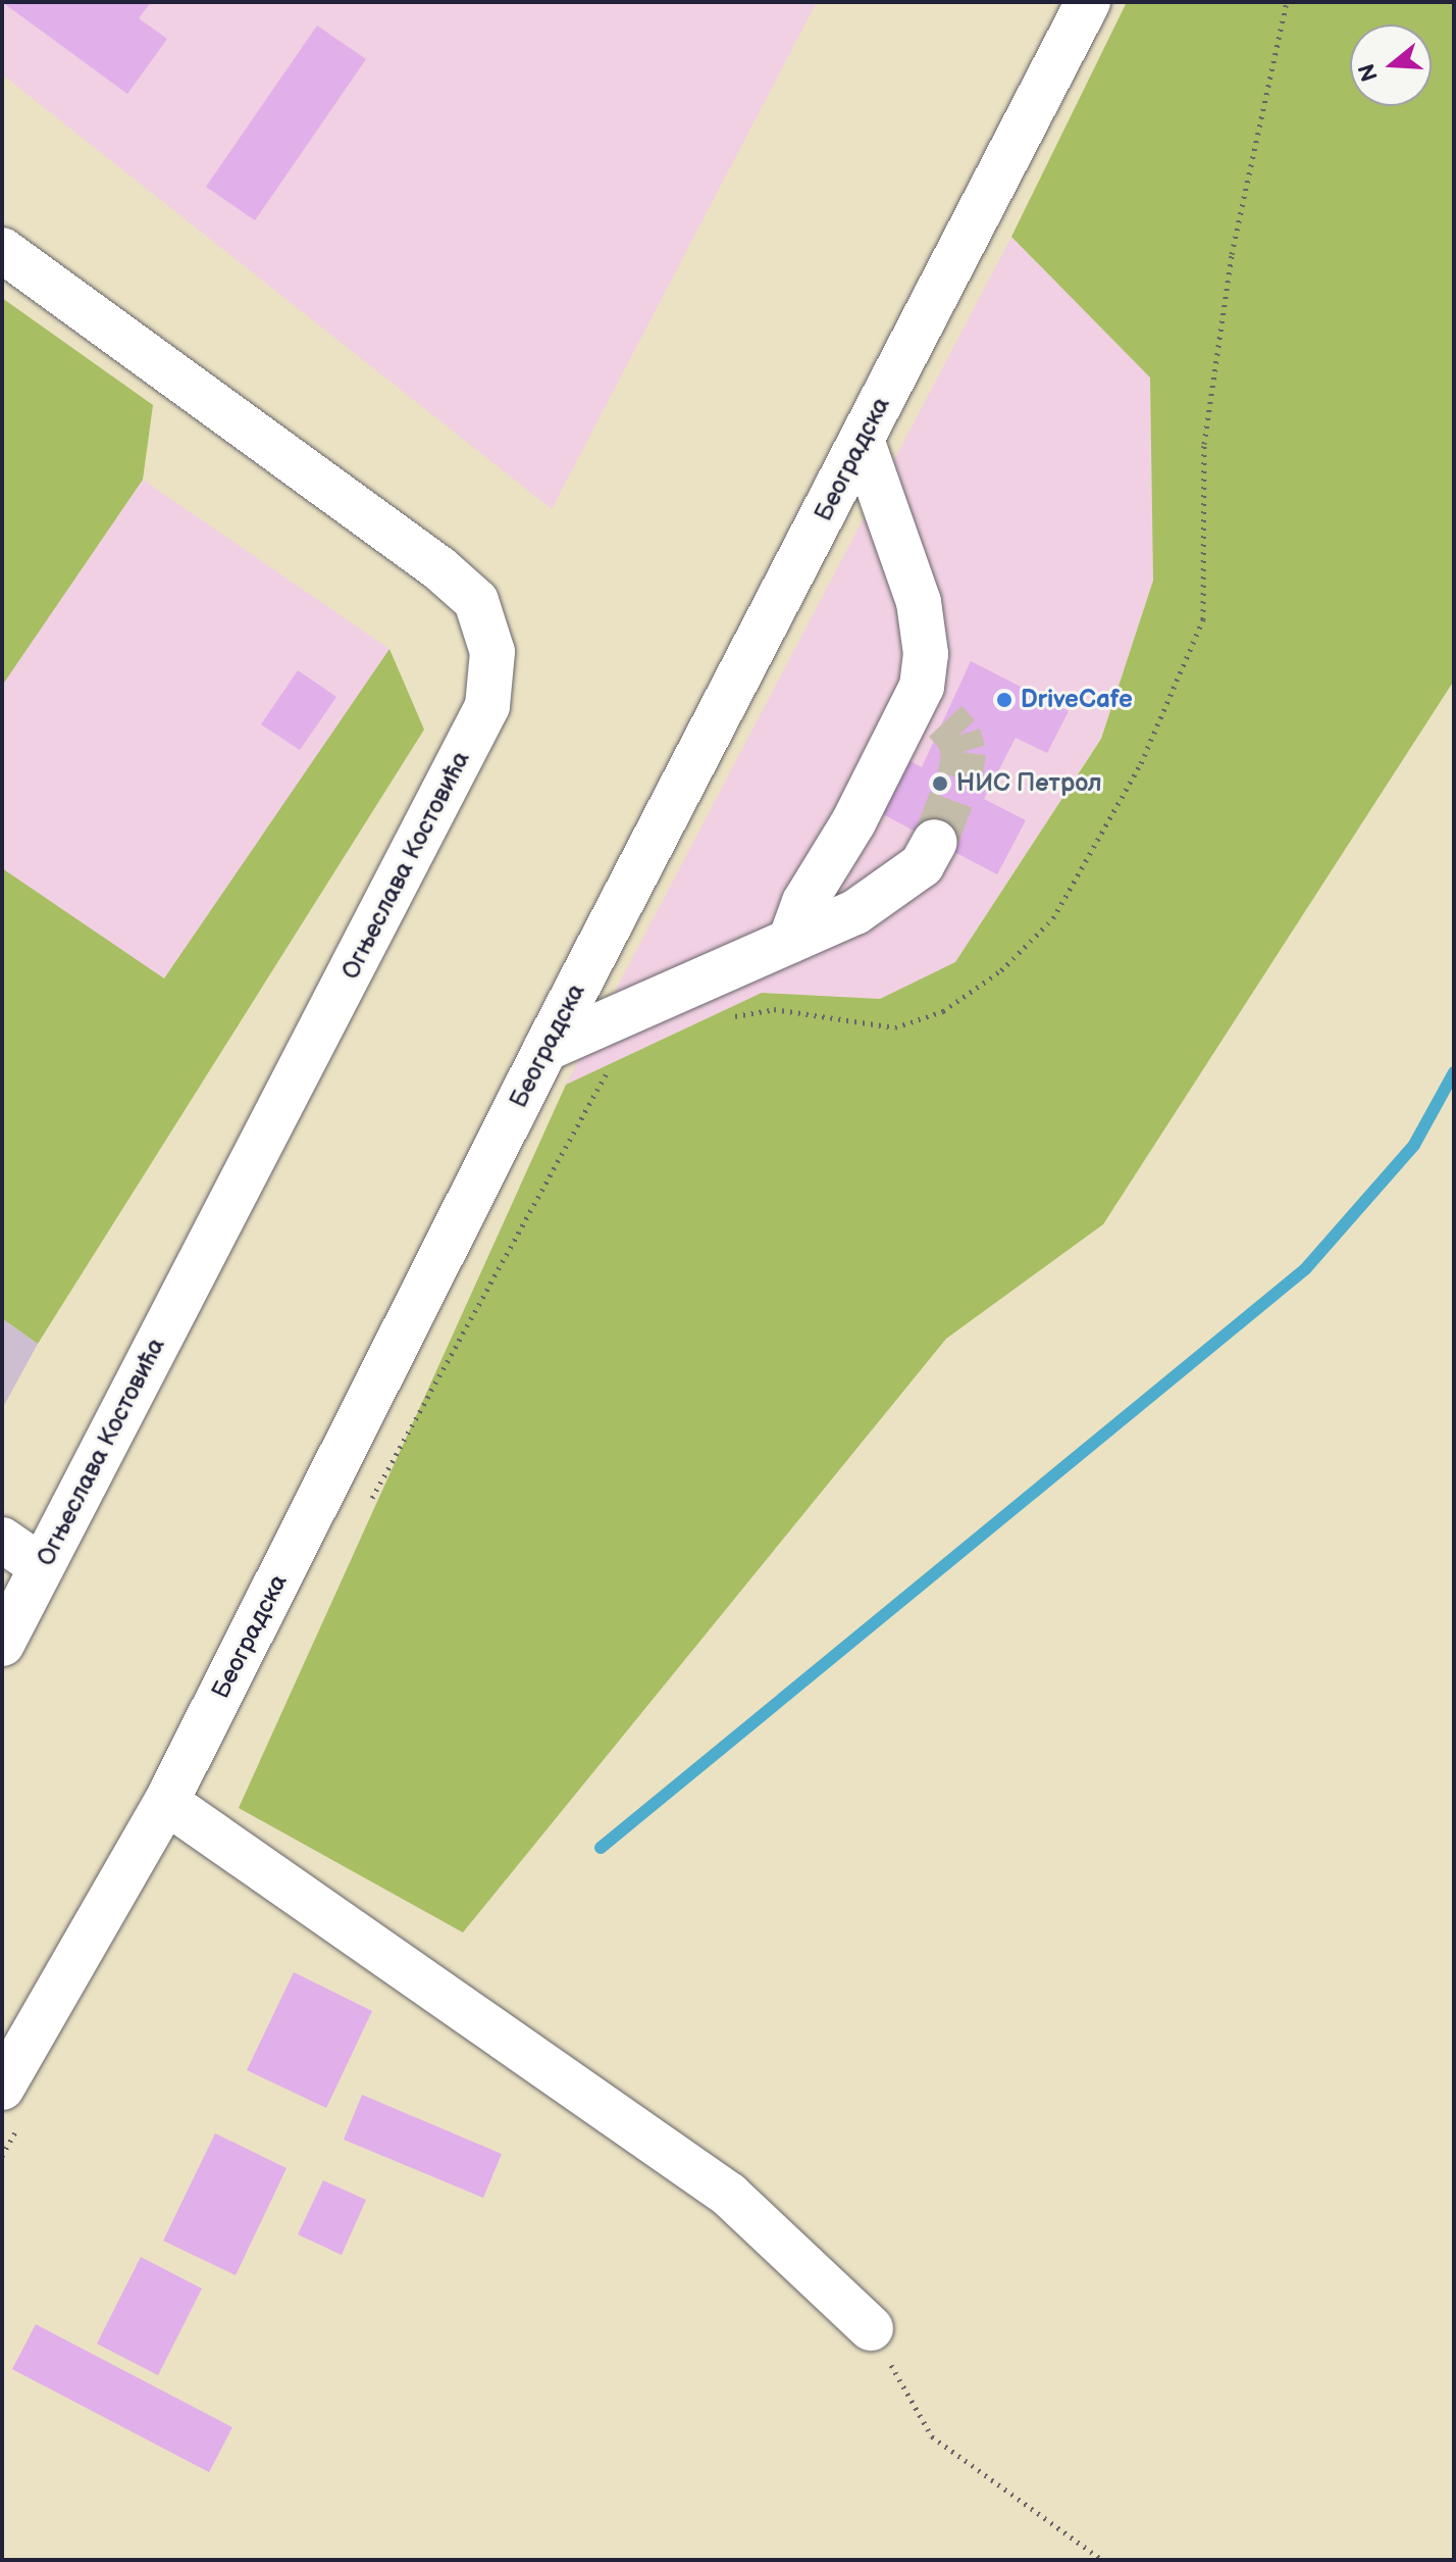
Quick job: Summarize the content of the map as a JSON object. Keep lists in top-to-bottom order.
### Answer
{
  "streets": {
    "main road": ["Београдска", "Огњеслава Костовића"]
  },
  "places": ["DriveCafe", "НИС Петрол"],
  "north": "left"
}
